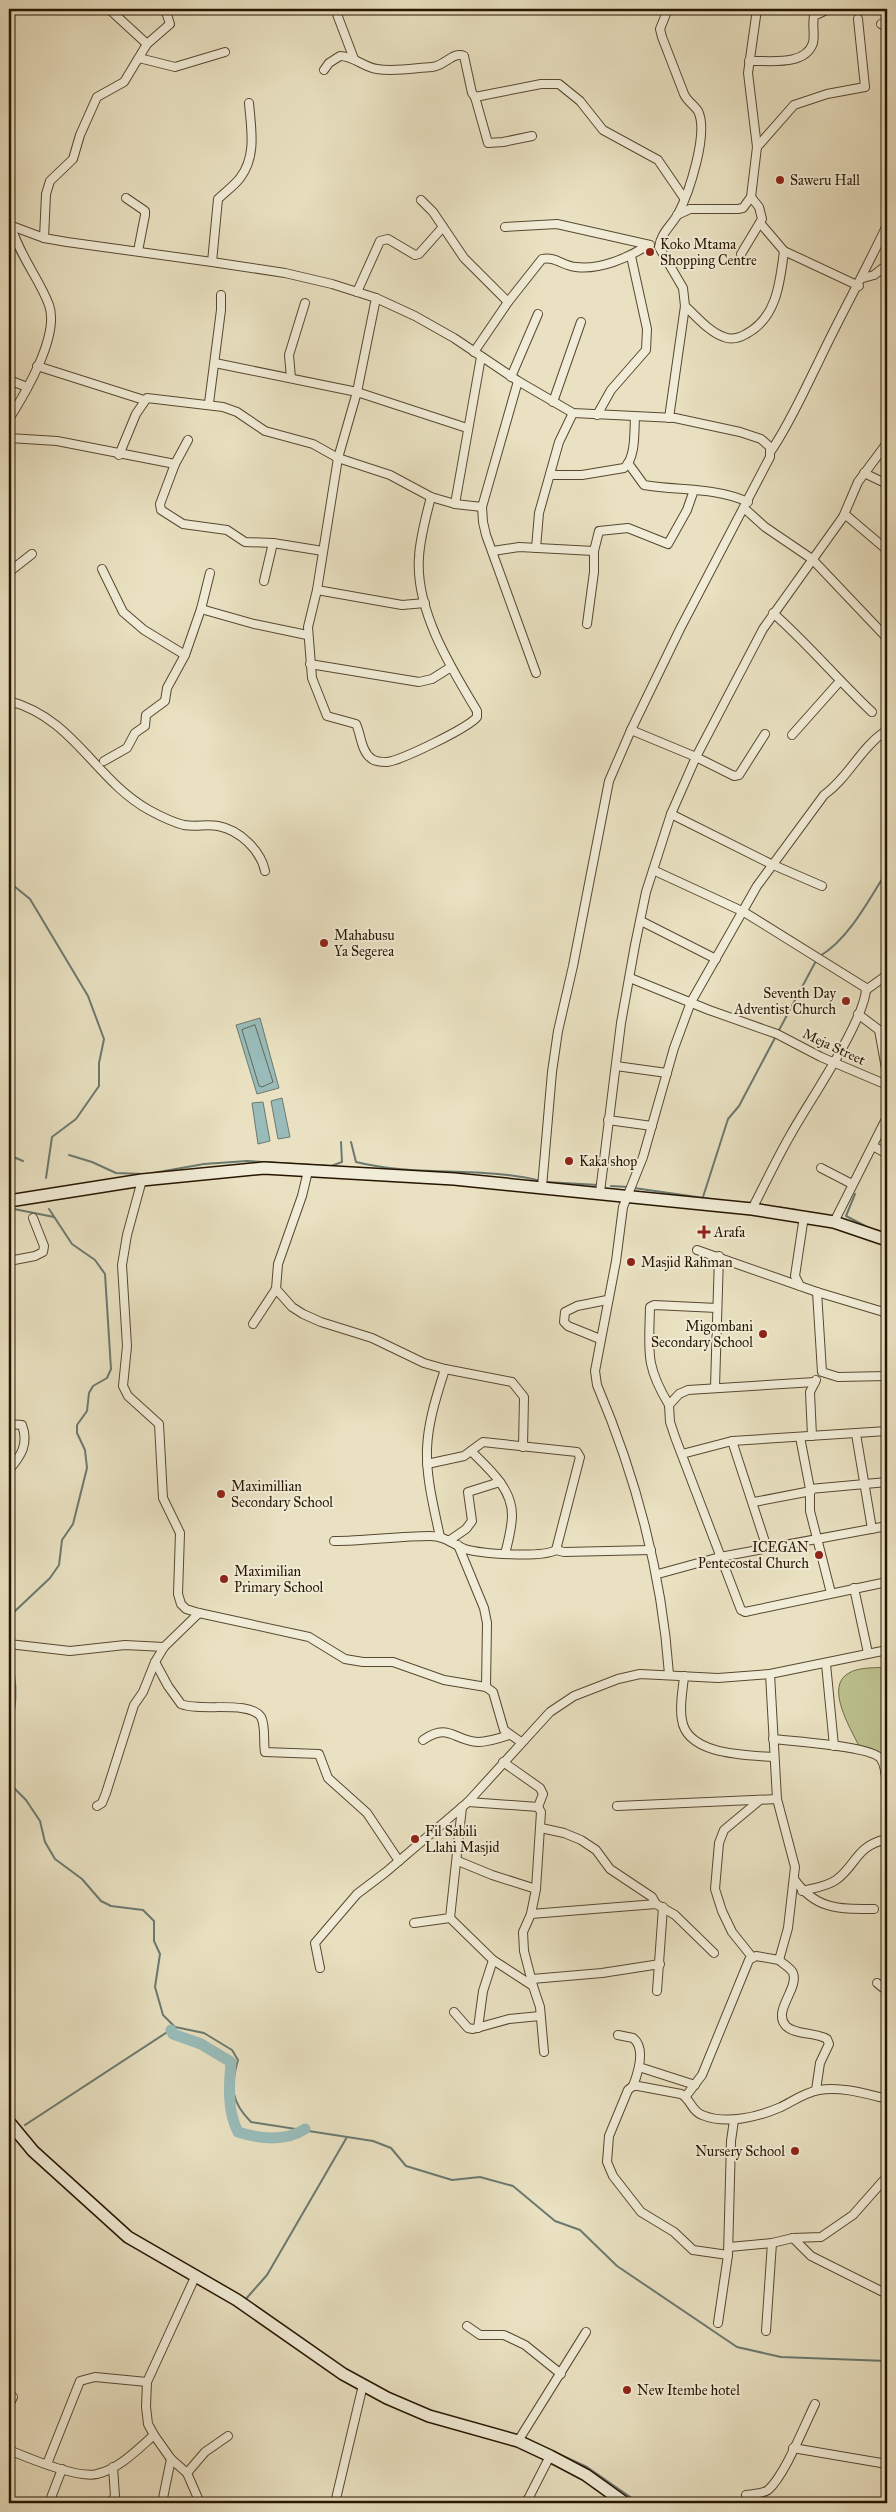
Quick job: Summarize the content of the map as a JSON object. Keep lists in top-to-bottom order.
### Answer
{
  "streets": {
    "street": ["Meja Street"]
  },
  "places": {
    "other": [
      "Saweru Hall",
      "Koko Mtama Shopping Centre",
      "Mahabusu Ya Segerea",
      "Seventh Day Adventist Church",
      "Kaka shop",
      "Masjid Rahman",
      "Migombani Secondary School",
      "Maximillian Secondary School",
      "ICEGAN Pentecostal Church",
      "Maximilian Primary School",
      "Fil Sabili Llahi Masjid",
      "Nursery School",
      "New Itembe hotel"
    ],
    "health": ["Arafa"]
  }
}
